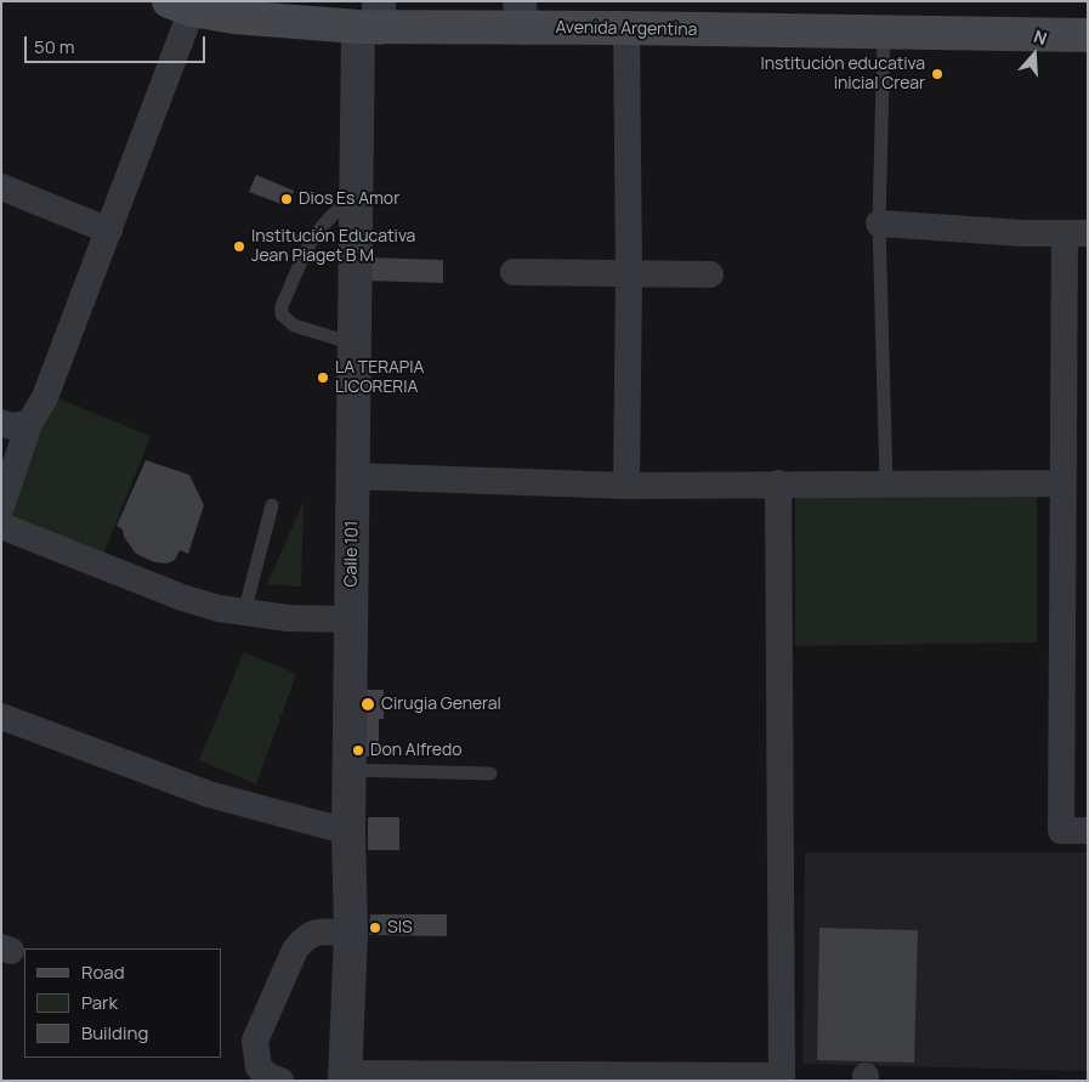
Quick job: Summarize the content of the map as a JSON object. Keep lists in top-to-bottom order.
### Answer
{
  "streets": {
    "main road": ["Avenida Argentina"],
    "street": ["Calle 101"]
  },
  "crossings": [
    ["Avenida Argentina", "Calle 101"]
  ],
  "places": [
    "Institución educativa inicial Crear",
    "Dios Es Amor",
    "Institución Educativa Jean Piaget B M",
    "LA TERAPIA LICORERIA",
    "Cirugia General",
    "Don Alfredo",
    "SIS"
  ],
  "legend": ["Road", "Park", "Building"],
  "scale_bar": "50 m",
  "north": "top"
}
